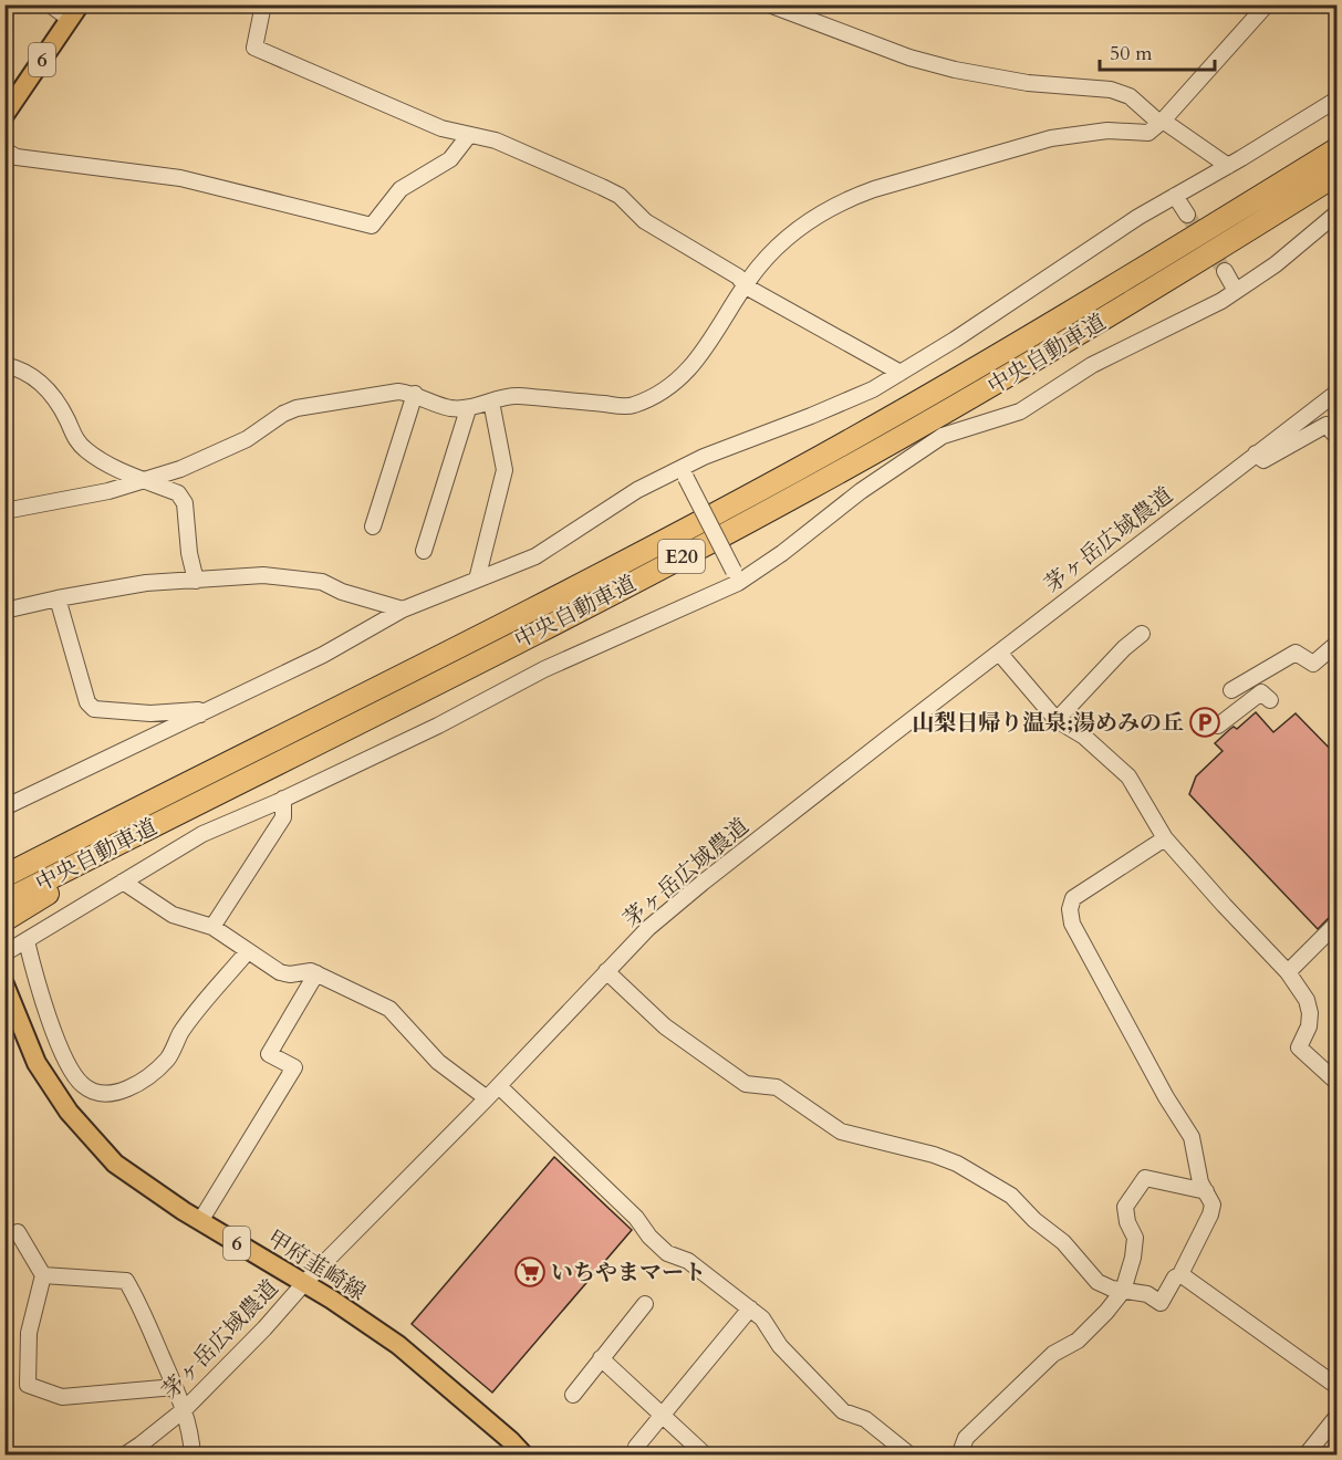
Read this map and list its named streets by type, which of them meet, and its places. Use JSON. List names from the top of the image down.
{
  "streets": {
    "highway": ["中央自動車道", "E20"],
    "main road": ["6", "甲府韮崎線"],
    "street": ["茅ヶ岳広域農道"]
  },
  "crossings": [
    ["茅ヶ岳広域農道", "甲府韮崎線"]
  ],
  "places": {
    "parking": ["山梨日帰り温泉;湯めみの丘"],
    "supermarket": ["いちやまマート"]
  },
  "scale_bar": "50 m"
}
